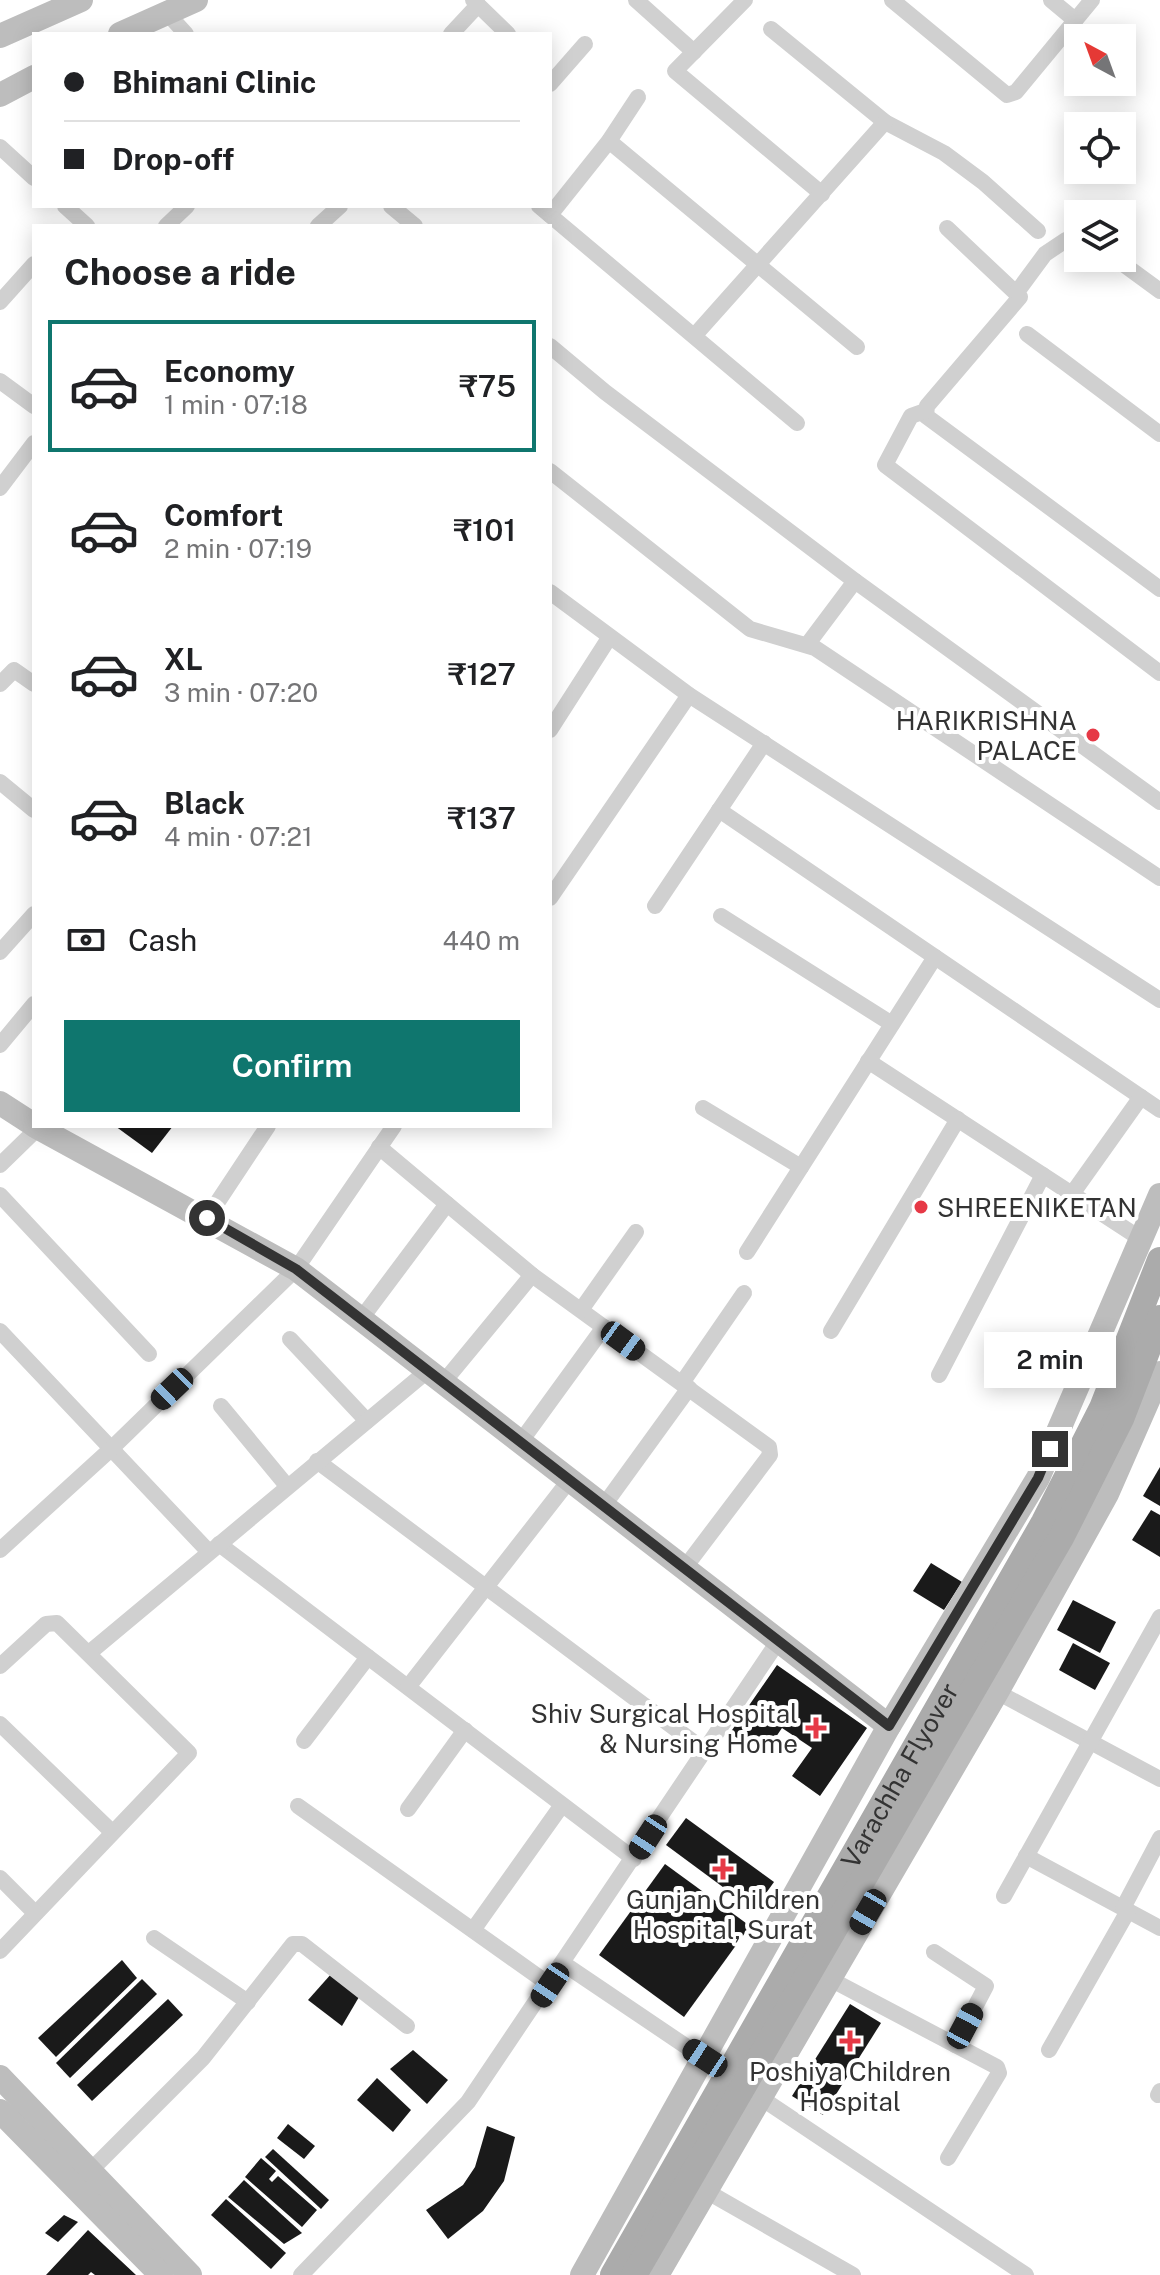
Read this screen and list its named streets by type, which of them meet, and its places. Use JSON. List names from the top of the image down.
{
  "streets": {
    "main road": ["Varachha Flyover"]
  },
  "places": {
    "other": ["HARIKRISHNA PALACE", "SHREENIKETAN"],
    "health": ["Shiv Surgical Hospital & Nursing Home", "Gunjan Children Hospital, Surat", "Poshiya Children Hospital"]
  },
  "north": "top left",
  "page": {
    "banner": ["Bhimani Clinic", "Drop-off"],
    "heading": "Choose a ride",
    "list": [
      {
        "name": "Economy",
        "note": "1 min · 07:18",
        "value": "₹75"
      },
      {
        "name": "Comfort",
        "note": "2 min · 07:19",
        "value": "₹101"
      },
      {
        "name": "XL",
        "note": "3 min · 07:20",
        "value": "₹127"
      },
      {
        "name": "Black",
        "note": "4 min · 07:21",
        "value": "₹137"
      }
    ],
    "pay": ["Cash", "440 m"],
    "buttons": "Confirm",
    "bubble": "2 min"
  }
}
